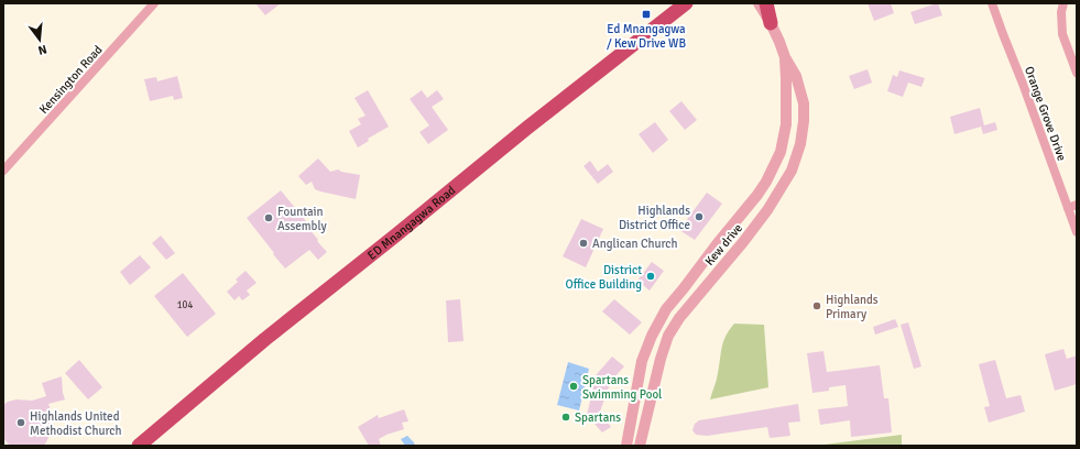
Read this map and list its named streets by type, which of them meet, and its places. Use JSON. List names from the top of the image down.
{
  "streets": {
    "highway": ["ED Mnangagwa Road"],
    "street": ["Kensington Road", "Orange Grove Drive", "Kew drive"]
  },
  "places": {
    "transit": ["Ed Mnangagwa / Kew Drive WB"],
    "other": [
      "Highlands District Office",
      "Fountain Assembly",
      "Anglican Church",
      "District Office Building",
      "Highlands Primary",
      "Spartans Swimming Pool",
      "Spartans",
      "Highlands United Methodist Church"
    ]
  },
  "house_numbers": ["104"],
  "north": "bottom"
}
